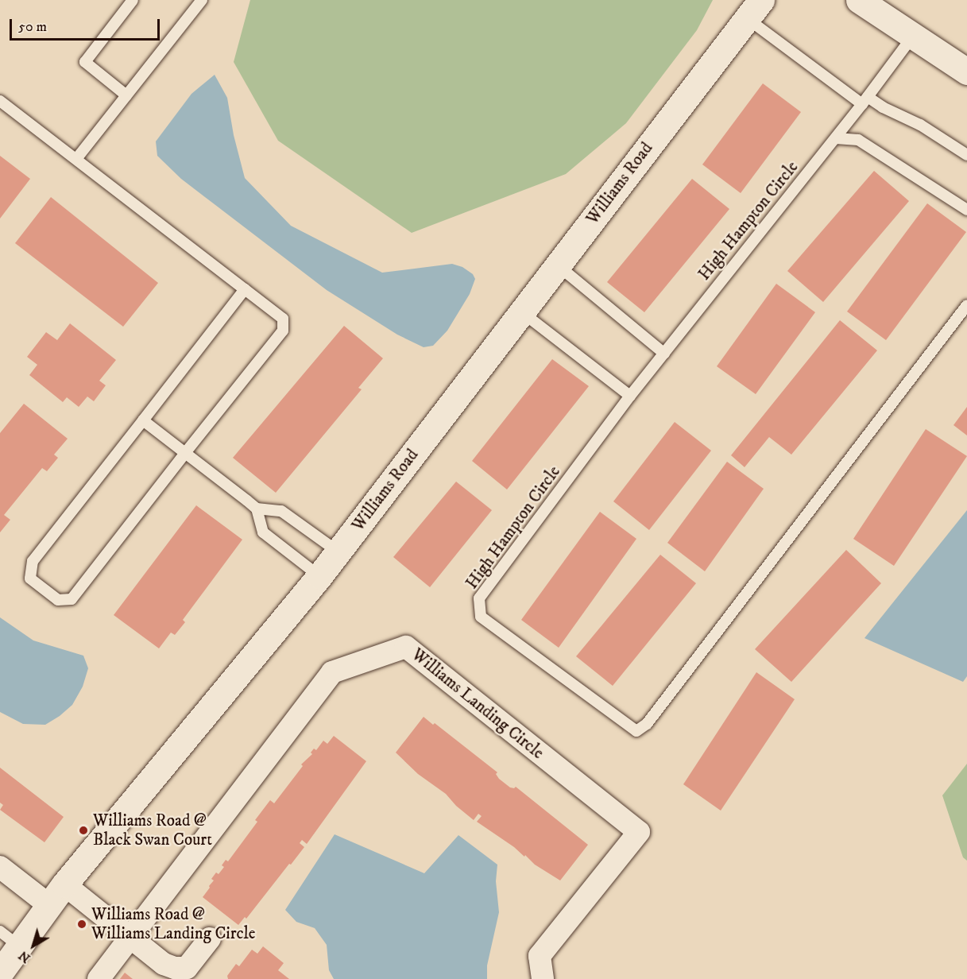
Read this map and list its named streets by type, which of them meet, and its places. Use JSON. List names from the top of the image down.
{
  "streets": {
    "street": ["Williams Road", "Williams Landing Circle"],
    "lane": ["High Hampton Circle"]
  },
  "places": ["Williams Road @ Black Swan Court", "Williams Road @ Williams Landing Circle"],
  "scale_bar": "50 m",
  "north": "bottom left"
}
